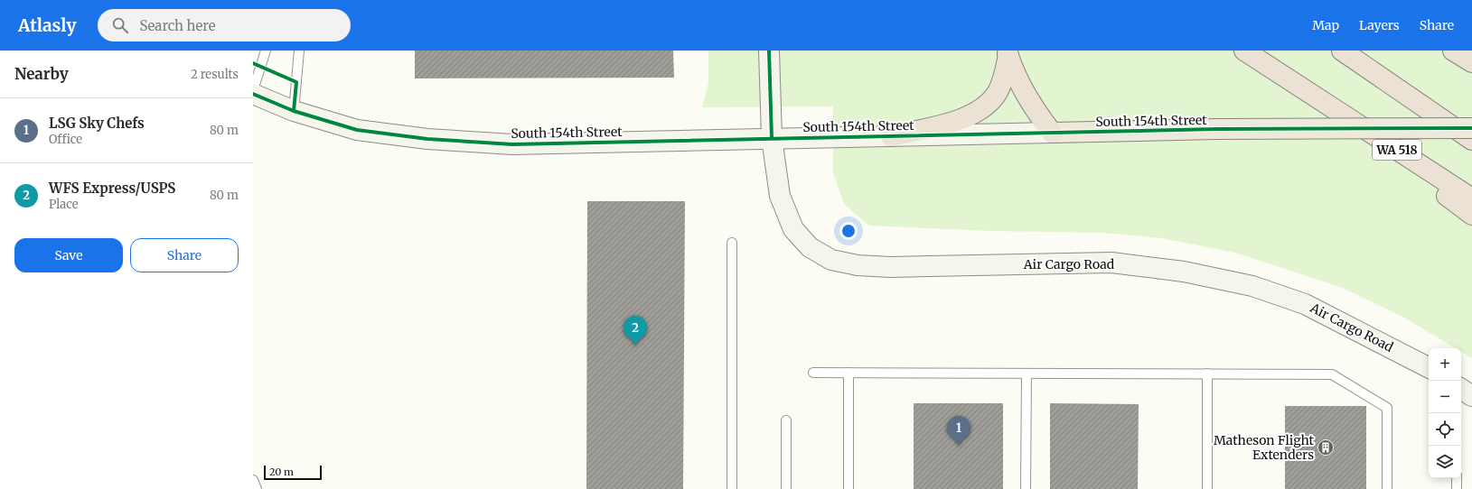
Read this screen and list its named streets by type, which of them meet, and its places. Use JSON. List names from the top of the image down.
{
  "streets": {
    "highway": ["WA 518"],
    "main road": ["South 154th Street"],
    "street": ["Air Cargo Road"]
  },
  "crossings": [
    ["South 154th Street", "Air Cargo Road"]
  ],
  "places": {
    "building": ["Matheson Flight Extenders"]
  },
  "scale_bar": "20 m",
  "page": {
    "header": "Atlasly",
    "search": "Search here",
    "nav": ["Map", "Layers", "Share"],
    "heading": ["Nearby", "2 results"],
    "list": [
      {
        "mark": "1",
        "name": "LSG Sky Chefs",
        "note": "Office",
        "value": "80 m"
      },
      {
        "mark": "2",
        "name": "WFS Express/USPS",
        "note": "Place",
        "value": "80 m"
      }
    ],
    "buttons": ["Save", "Share"],
    "pins": ["2", "1"],
    "map_buttons": ["+", "−"],
    "scale": "20 m"
  }
}
